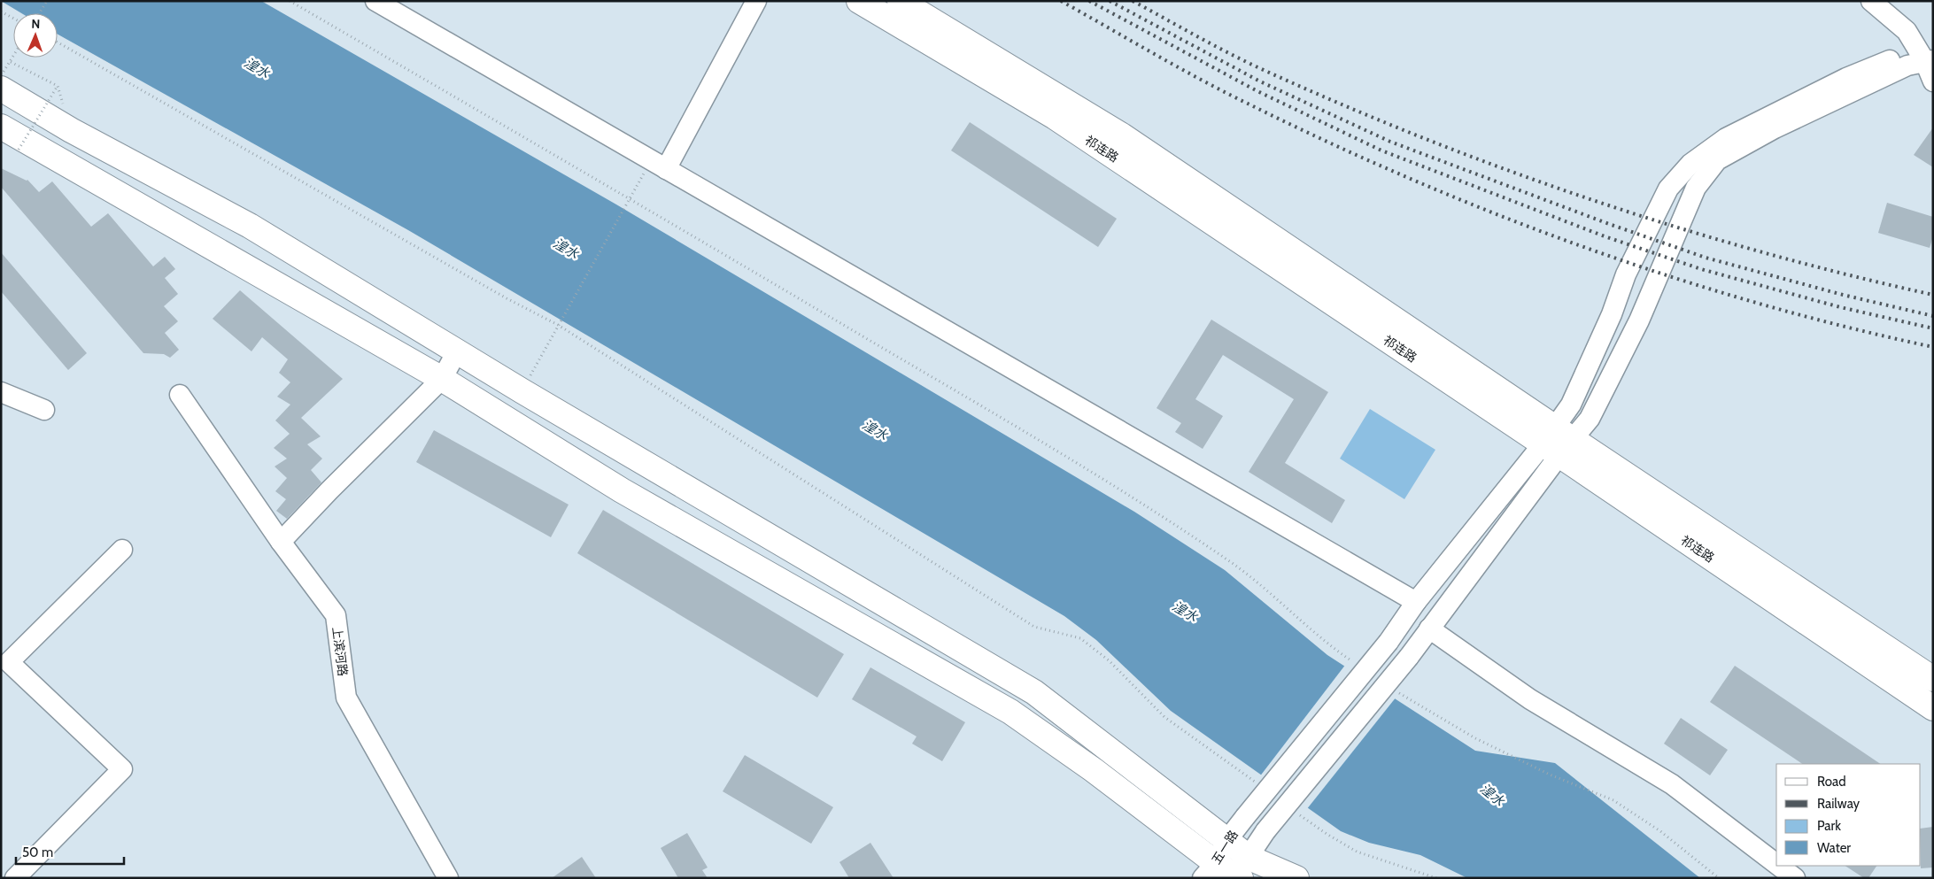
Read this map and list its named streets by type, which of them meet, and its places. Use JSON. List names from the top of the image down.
{
  "streets": {
    "main road": ["祁连路"],
    "street": ["上滨河路", "五一路"]
  },
  "crossings": [
    ["祁连路", "五一路"]
  ],
  "water": ["湟水"],
  "legend": [
    "Road",
    "Railway",
    "Park",
    "Water"
  ],
  "scale_bar": "50 m",
  "north": "top"
}
